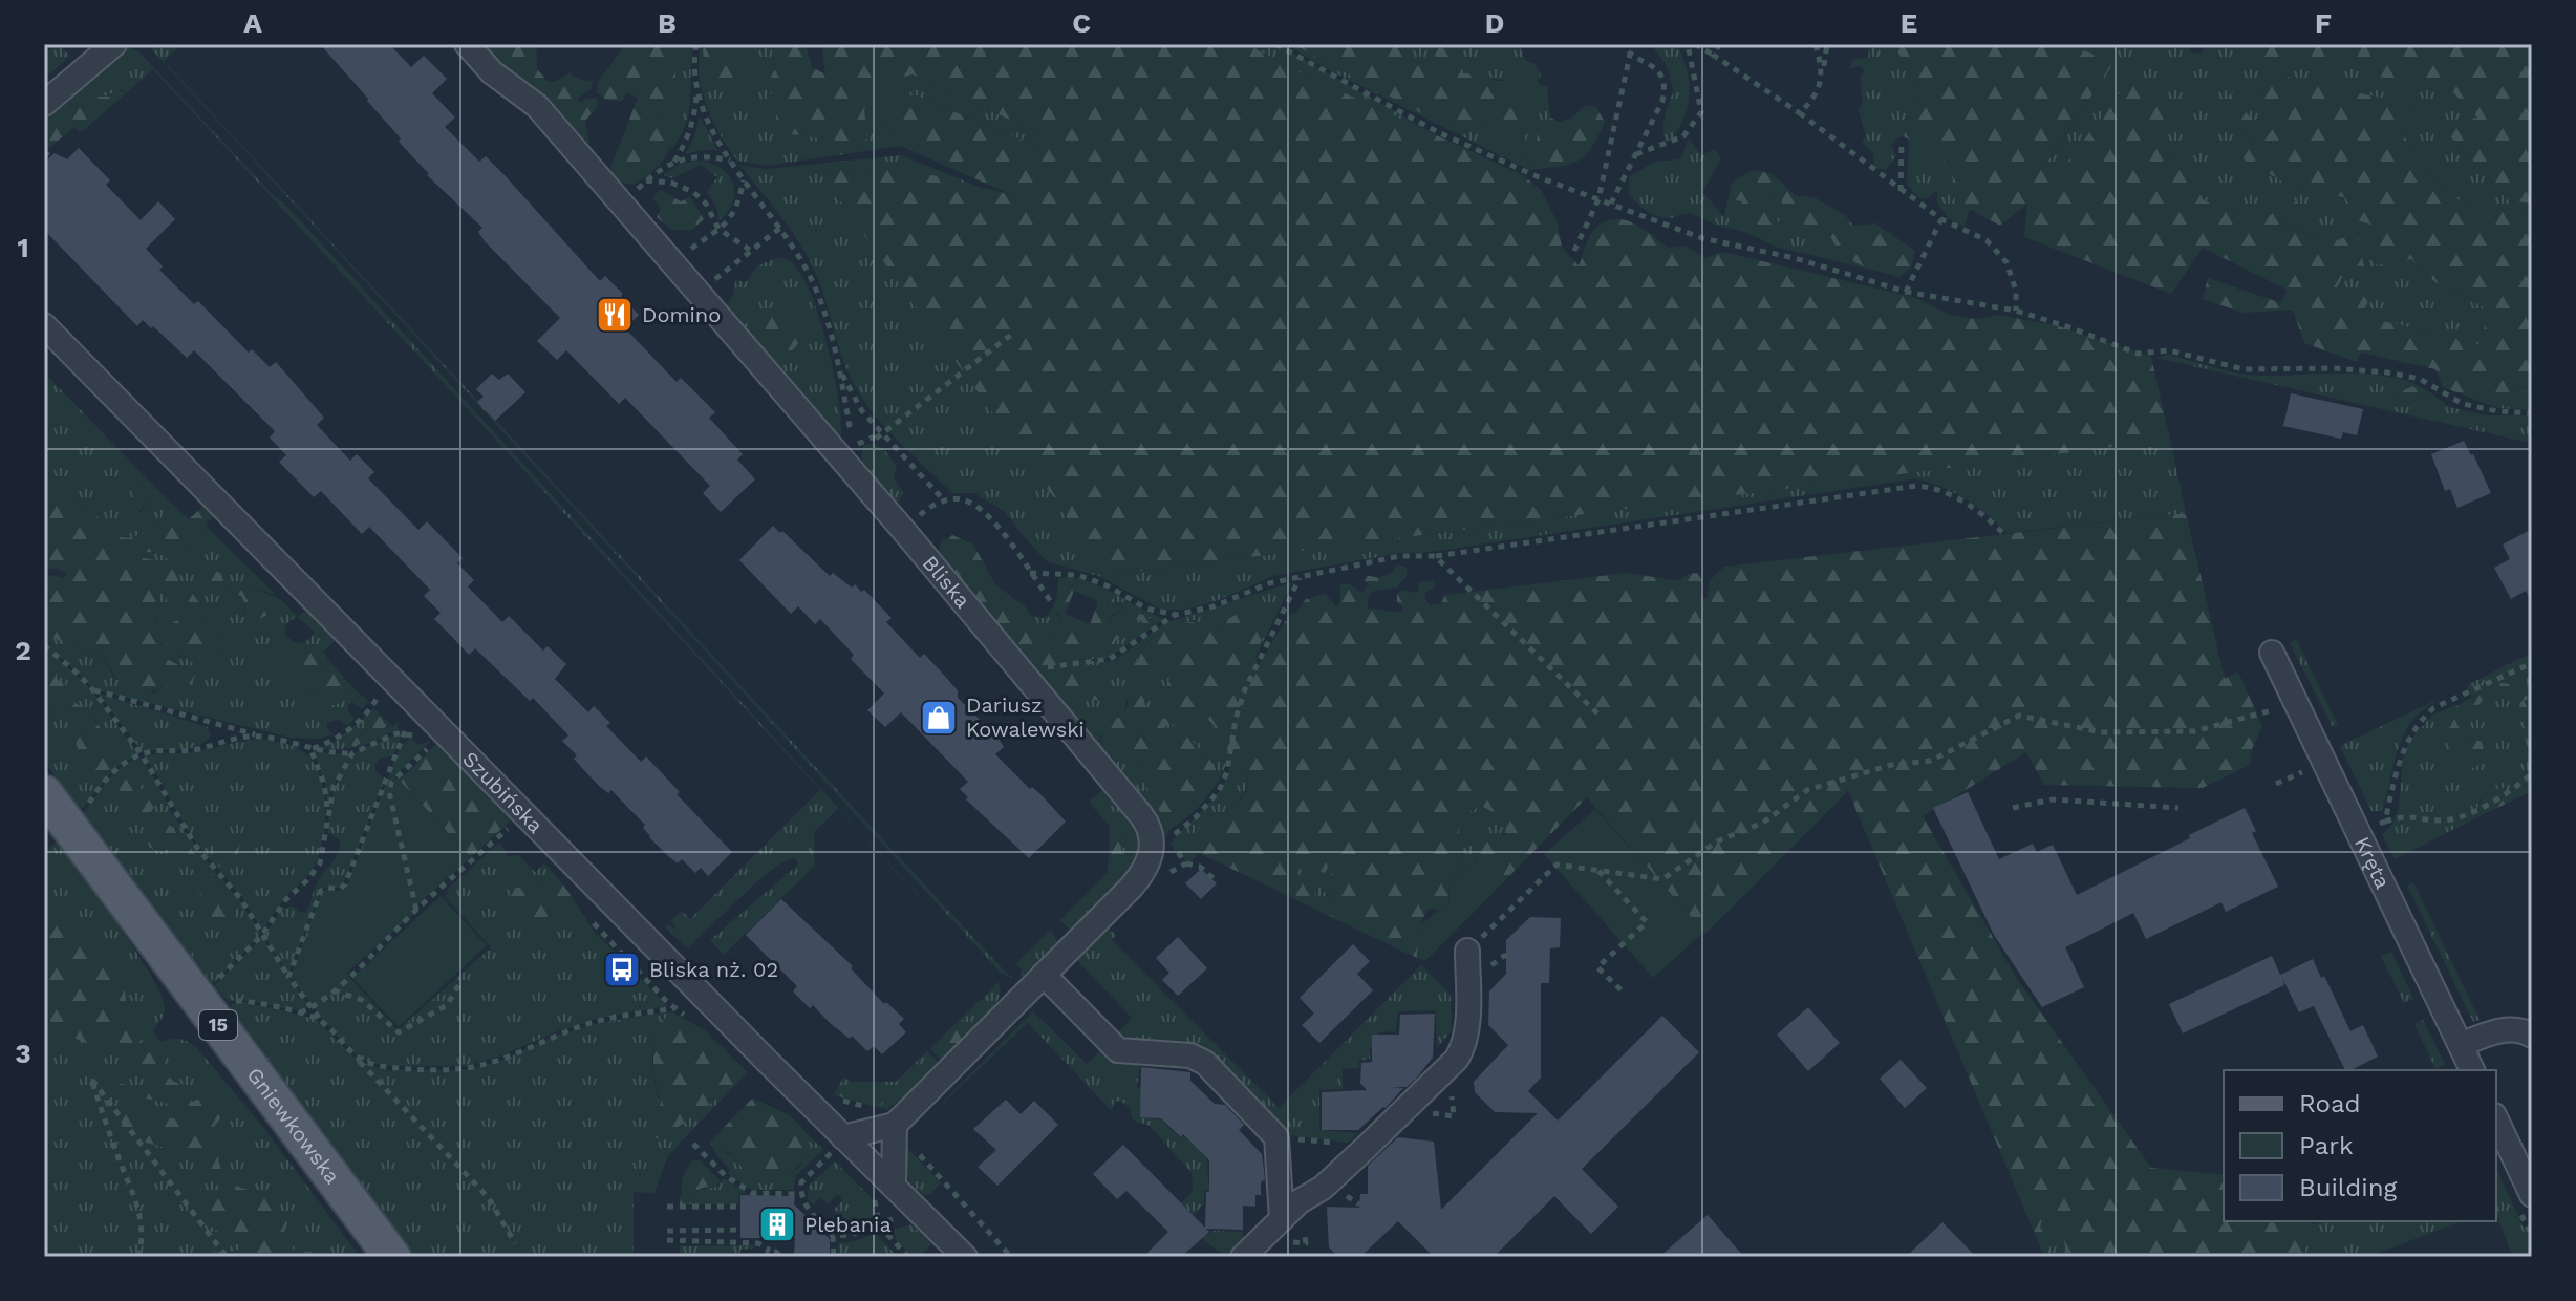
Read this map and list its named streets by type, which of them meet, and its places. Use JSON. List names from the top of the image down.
{
  "streets": {
    "main road": ["15", "Gniewkowska"],
    "street": ["Bliska", "Szubińska", "Kręta"]
  },
  "places": {
    "restaurant": ["Domino"],
    "shop": ["Dariusz Kowalewski"],
    "bus stop": ["Bliska nż. 02"],
    "building": ["Plebania"]
  },
  "legend": ["Road", "Park", "Building"],
  "grid": {
    "columns": [
      "A",
      "B",
      "C",
      "D",
      "E",
      "F"
    ],
    "rows": ["1", "2", "3"]
  }
}
